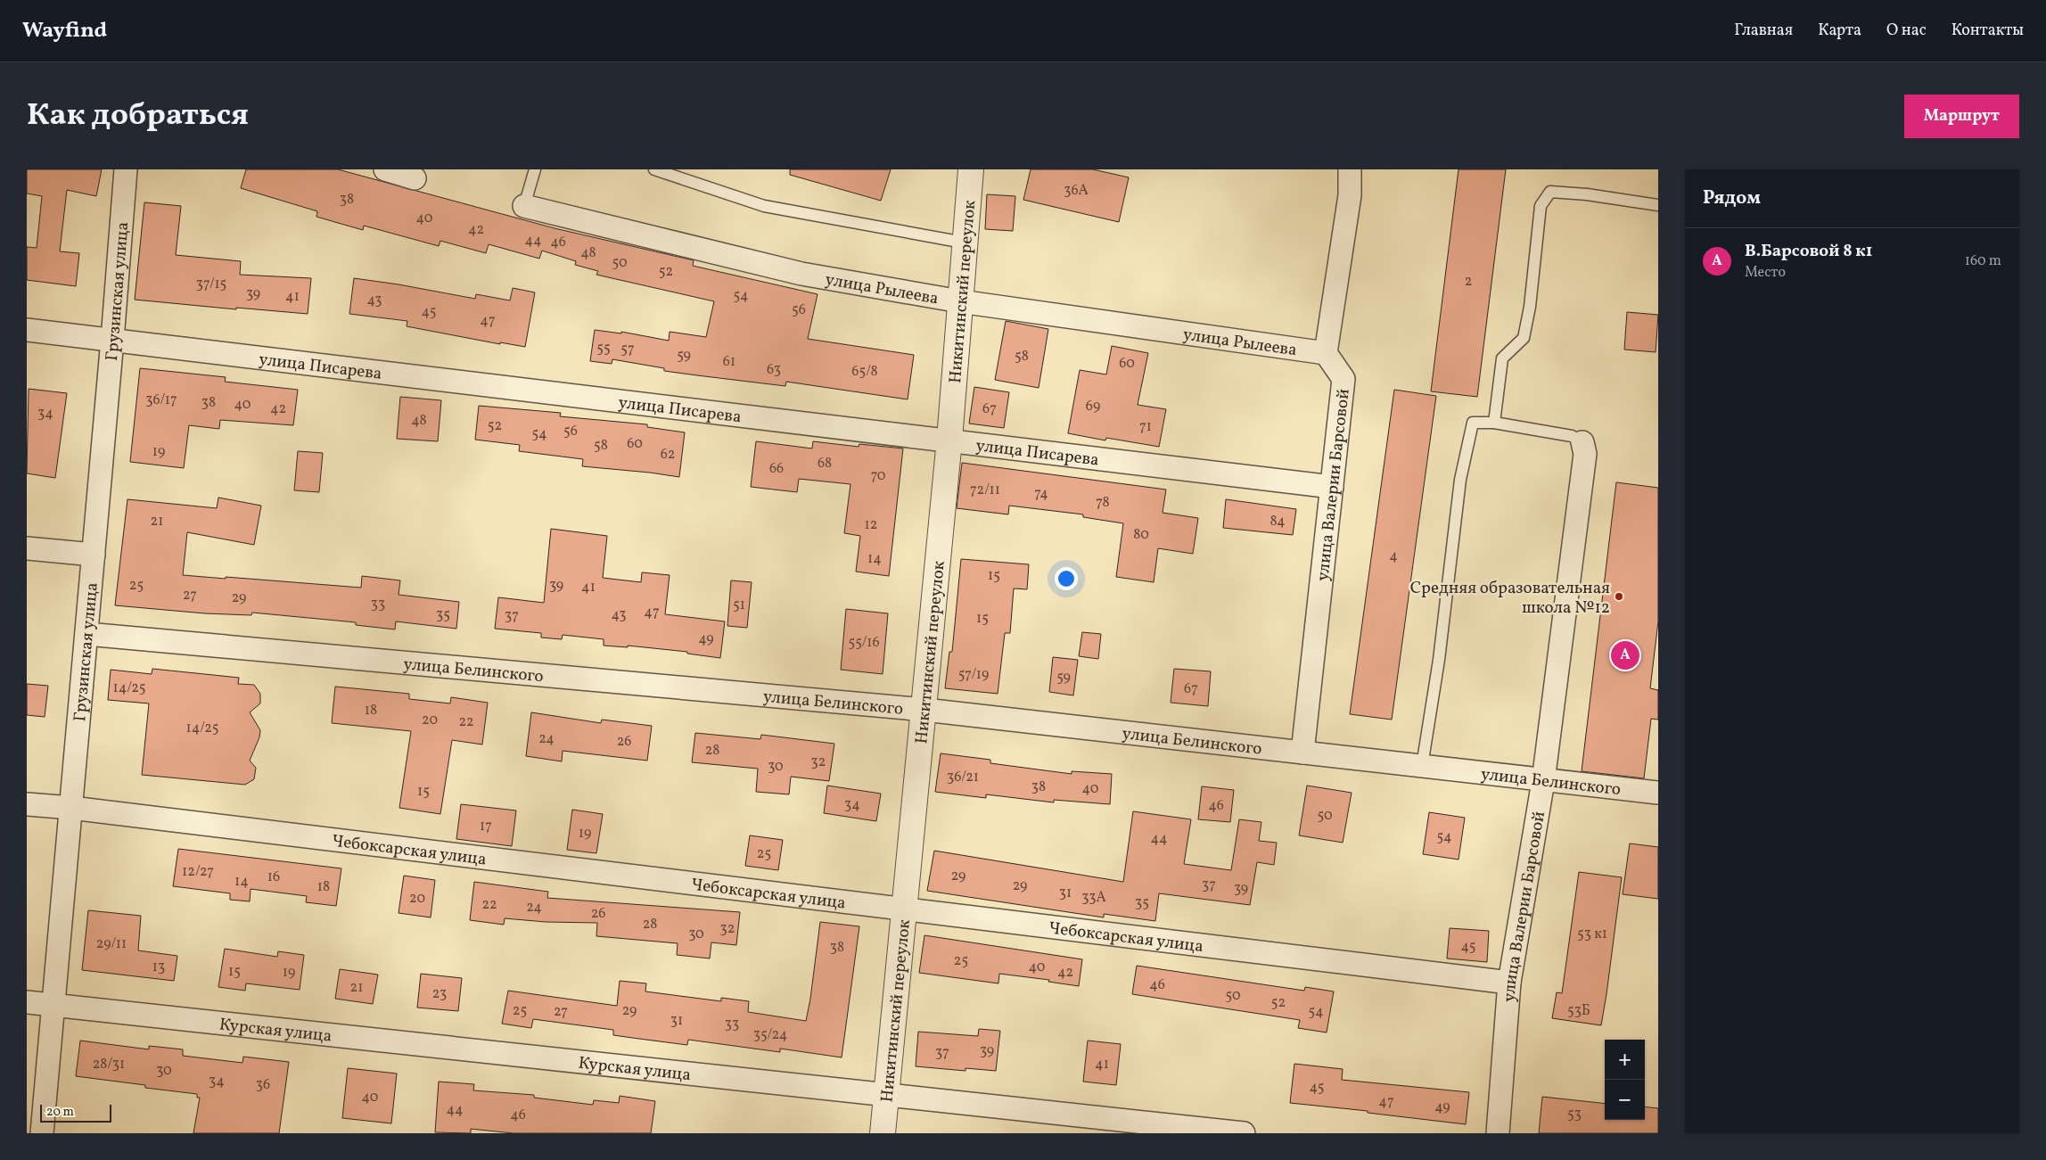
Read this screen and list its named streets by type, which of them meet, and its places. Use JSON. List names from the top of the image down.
{
  "streets": {
    "street": [
      "улица Рылеева",
      "Грузинская улица",
      "Никитинский переулок",
      "улица Писарева",
      "улица Валерии Барсовой",
      "улица Белинского",
      "Чебоксарская улица",
      "Курская улица"
    ]
  },
  "crossings": [
    ["улица Рылеева", "Никитинский переулок"],
    ["улица Рылеева", "улица Валерии Барсовой"],
    ["Грузинская улица", "улица Писарева"],
    ["Грузинская улица", "улица Белинского"],
    ["Грузинская улица", "Чебоксарская улица"],
    ["Грузинская улица", "Курская улица"],
    ["Никитинский переулок", "улица Писарева"],
    ["Никитинский переулок", "улица Белинского"],
    ["Никитинский переулок", "Чебоксарская улица"],
    ["Никитинский переулок", "Курская улица"],
    ["улица Писарева", "улица Валерии Барсовой"],
    ["улица Валерии Барсовой", "улица Белинского"],
    ["улица Валерии Барсовой", "Чебоксарская улица"]
  ],
  "places": ["Средняя образовательная школа №12"],
  "house_numbers": [
    "36А",
    "38",
    "40",
    "42",
    "44",
    "46",
    "48",
    "50",
    "52",
    "2",
    "37/15",
    "39",
    "54",
    "41",
    "43",
    "56",
    "45",
    "47",
    "55",
    "57",
    "59",
    "58",
    "61",
    "60",
    "63",
    "65/8",
    "36/17",
    "38",
    "40",
    "69",
    "42",
    "67",
    "34",
    "48",
    "52",
    "71",
    "56",
    "54",
    "60",
    "58",
    "19",
    "62",
    "68",
    "66",
    "70",
    "72/11",
    "74",
    "78",
    "21",
    "84",
    "12",
    "80",
    "4",
    "14",
    "15",
    "25",
    "39",
    "41",
    "27",
    "29",
    "33",
    "51",
    "47",
    "35",
    "43",
    "37",
    "15",
    "49",
    "55/16",
    "57/19",
    "59",
    "14/25",
    "67",
    "18",
    "20",
    "22",
    "14/25",
    "24",
    "26",
    "28",
    "32",
    "30",
    "36/21",
    "38",
    "40",
    "15",
    "34",
    "46",
    "50",
    "17",
    "19",
    "54",
    "44",
    "25",
    "12/27",
    "29",
    "16",
    "14",
    "37",
    "29",
    "18",
    "39",
    "31",
    "33А",
    "20",
    "35",
    "22",
    "24",
    "26",
    "28",
    "32",
    "30",
    "53 к1",
    "29/11",
    "45",
    "38",
    "25",
    "13",
    "40",
    "15",
    "19",
    "42",
    "46",
    "21",
    "23",
    "50",
    "52",
    "25",
    "29",
    "53Б",
    "27",
    "54",
    "31",
    "33",
    "35/24",
    "39",
    "37",
    "28/31",
    "41",
    "30",
    "34",
    "36",
    "45",
    "40",
    "47",
    "49",
    "44",
    "53",
    "46"
  ],
  "scale_bar": "20 m",
  "page": {
    "header": "Wayfind",
    "nav": [
      "Главная",
      "Карта",
      "О нас",
      "Контакты"
    ],
    "title": "Как добраться",
    "buttons": "Маршрут",
    "heading": "Рядом",
    "list": [
      {
        "mark": "A",
        "name": "В.Барсовой 8 к1",
        "note": "Место",
        "value": "160 m"
      }
    ],
    "pins": "A",
    "map_buttons": ["+", "−"],
    "scale": "20 m"
  }
}
